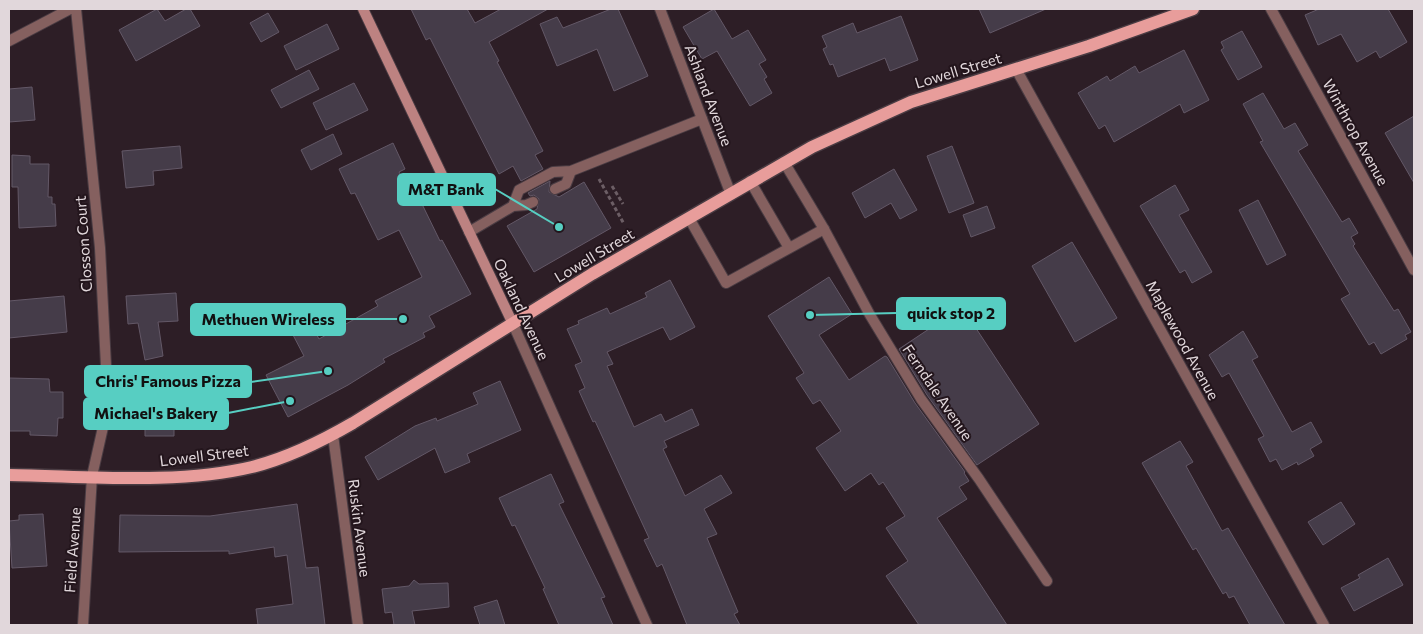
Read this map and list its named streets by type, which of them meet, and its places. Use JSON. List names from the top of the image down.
{
  "streets": {
    "main road": ["Lowell Street"],
    "street": [
      "Ashland Avenue",
      "Winthrop Avenue",
      "Closson Court",
      "Oakland Avenue",
      "Maplewood Avenue",
      "Ferndale Avenue",
      "Ruskin Avenue",
      "Field Avenue"
    ]
  },
  "crossings": [
    ["Lowell Street", "Ashland Avenue"],
    ["Lowell Street", "Closson Court"],
    ["Lowell Street", "Oakland Avenue"],
    ["Lowell Street", "Maplewood Avenue"],
    ["Lowell Street", "Ferndale Avenue"],
    ["Lowell Street", "Ruskin Avenue"],
    ["Lowell Street", "Field Avenue"],
    ["Closson Court", "Field Avenue"]
  ],
  "places": [
    "M&T Bank",
    "quick stop 2",
    "Methuen Wireless",
    "Chris' Famous Pizza",
    "Michael's Bakery"
  ]
}
